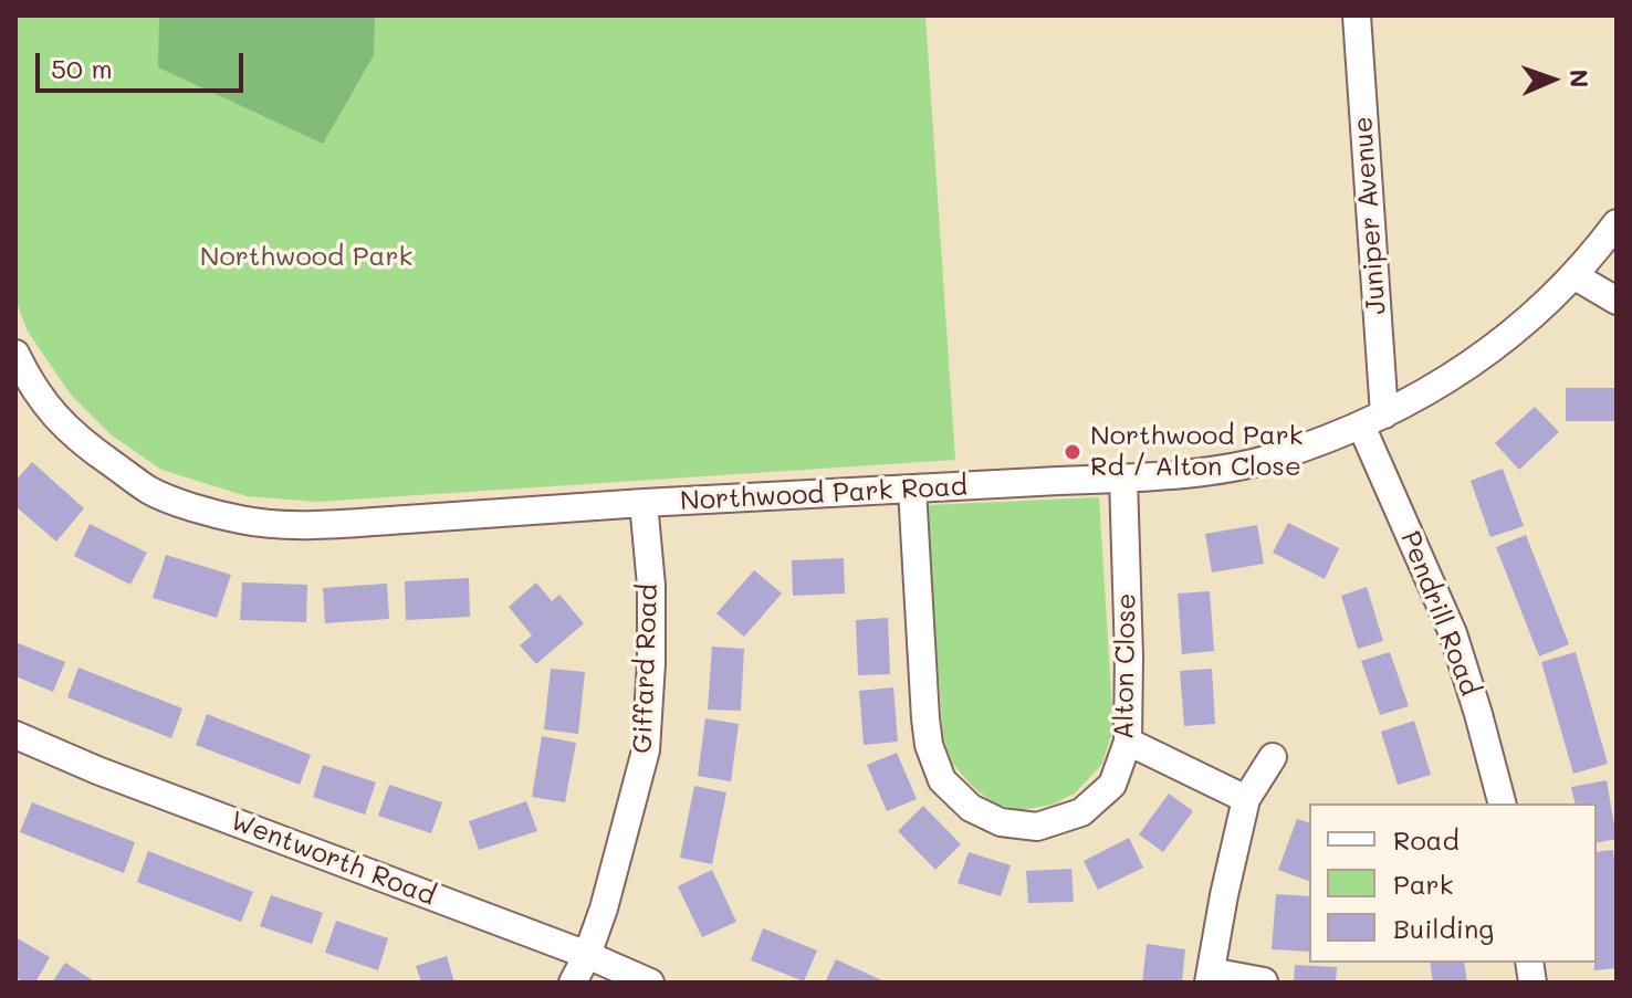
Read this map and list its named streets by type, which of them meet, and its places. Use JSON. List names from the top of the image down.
{
  "streets": {
    "street": [
      "Juniper Avenue",
      "Northwood Park Road",
      "Pendrill Road",
      "Alton Close",
      "Giffard Road",
      "Wentworth Road"
    ]
  },
  "crossings": [
    ["Juniper Avenue", "Northwood Park Road"],
    ["Juniper Avenue", "Pendrill Road"],
    ["Northwood Park Road", "Pendrill Road"],
    ["Northwood Park Road", "Alton Close"],
    ["Northwood Park Road", "Giffard Road"],
    ["Giffard Road", "Wentworth Road"]
  ],
  "parks": ["Northwood Park"],
  "places": ["Northwood Park Rd / Alton Close"],
  "legend": ["Road", "Park", "Building"],
  "scale_bar": "50 m",
  "north": "right"
}
